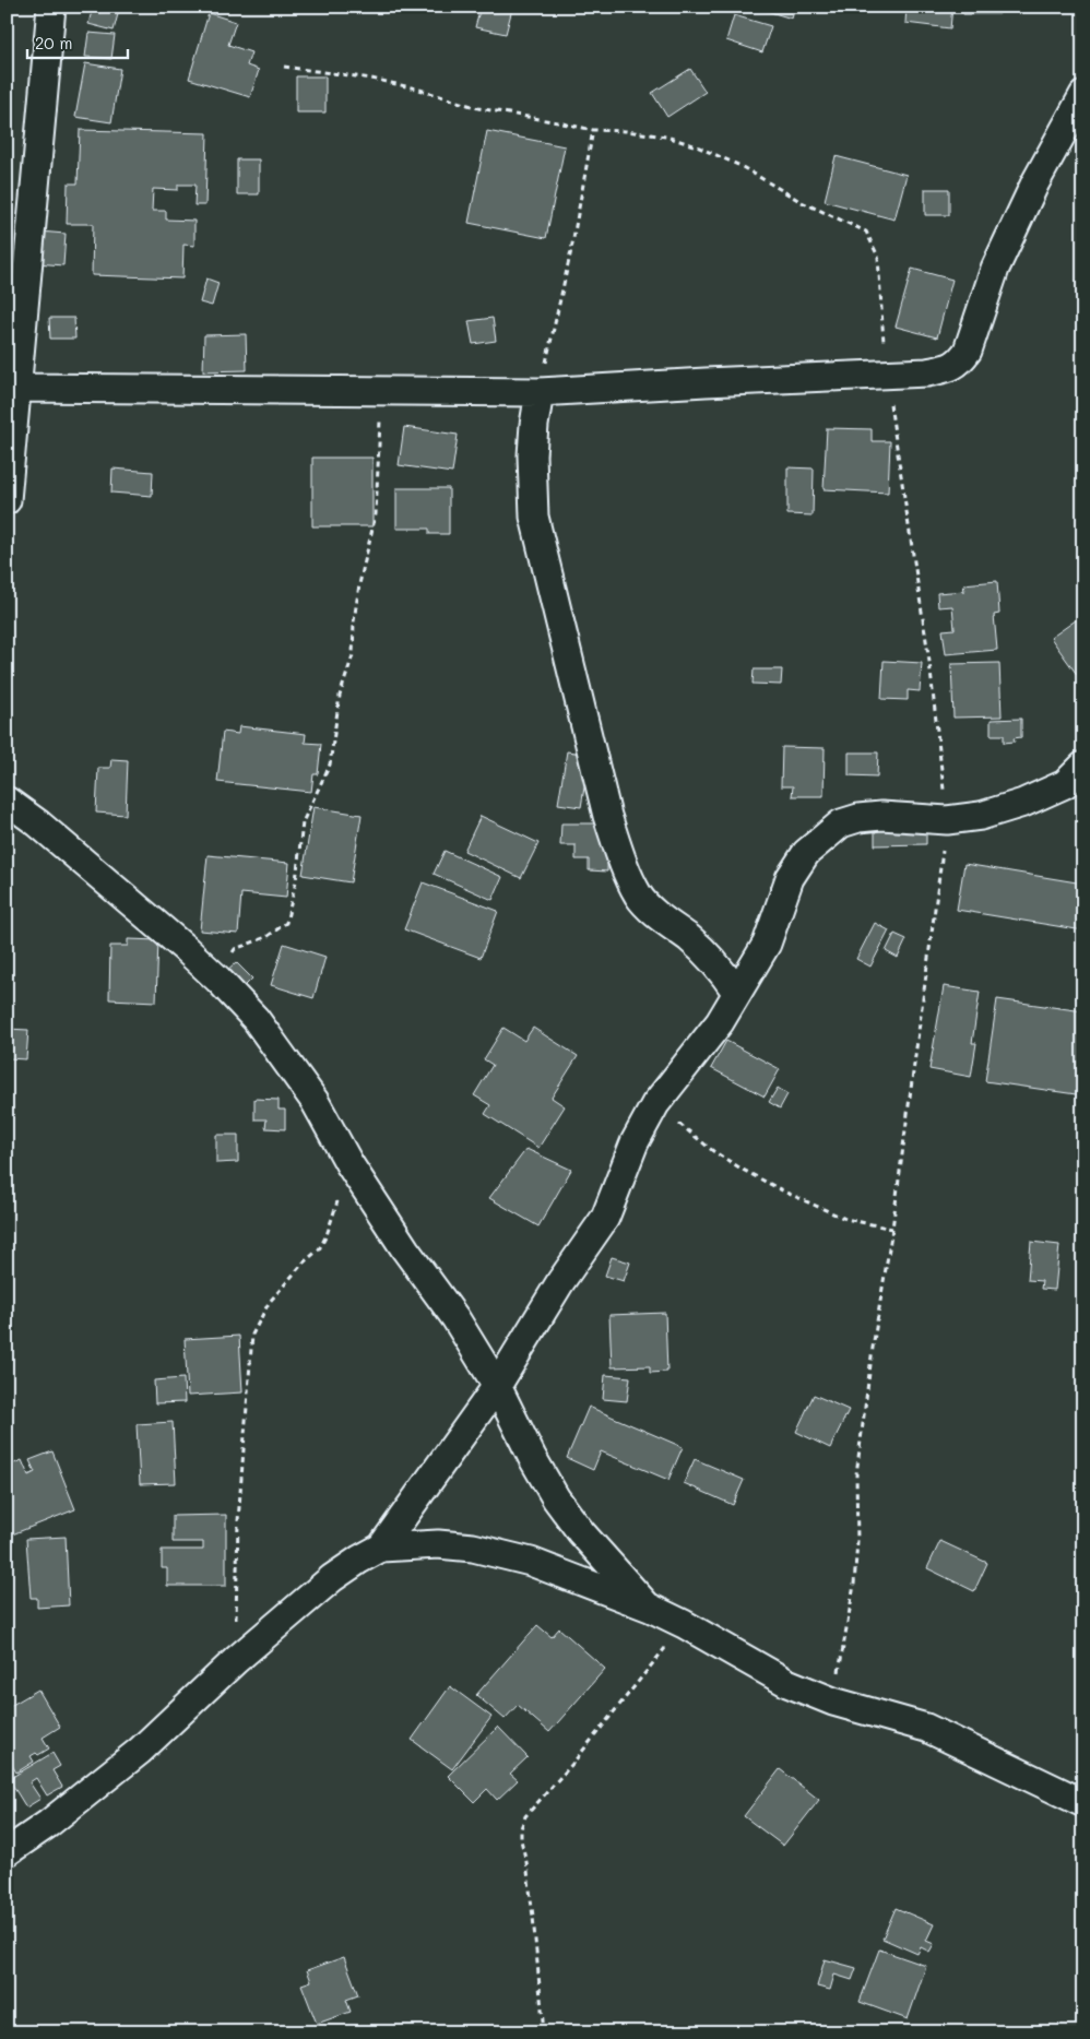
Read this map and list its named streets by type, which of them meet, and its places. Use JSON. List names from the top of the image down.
{
  "scale_bar": "20 m"
}
